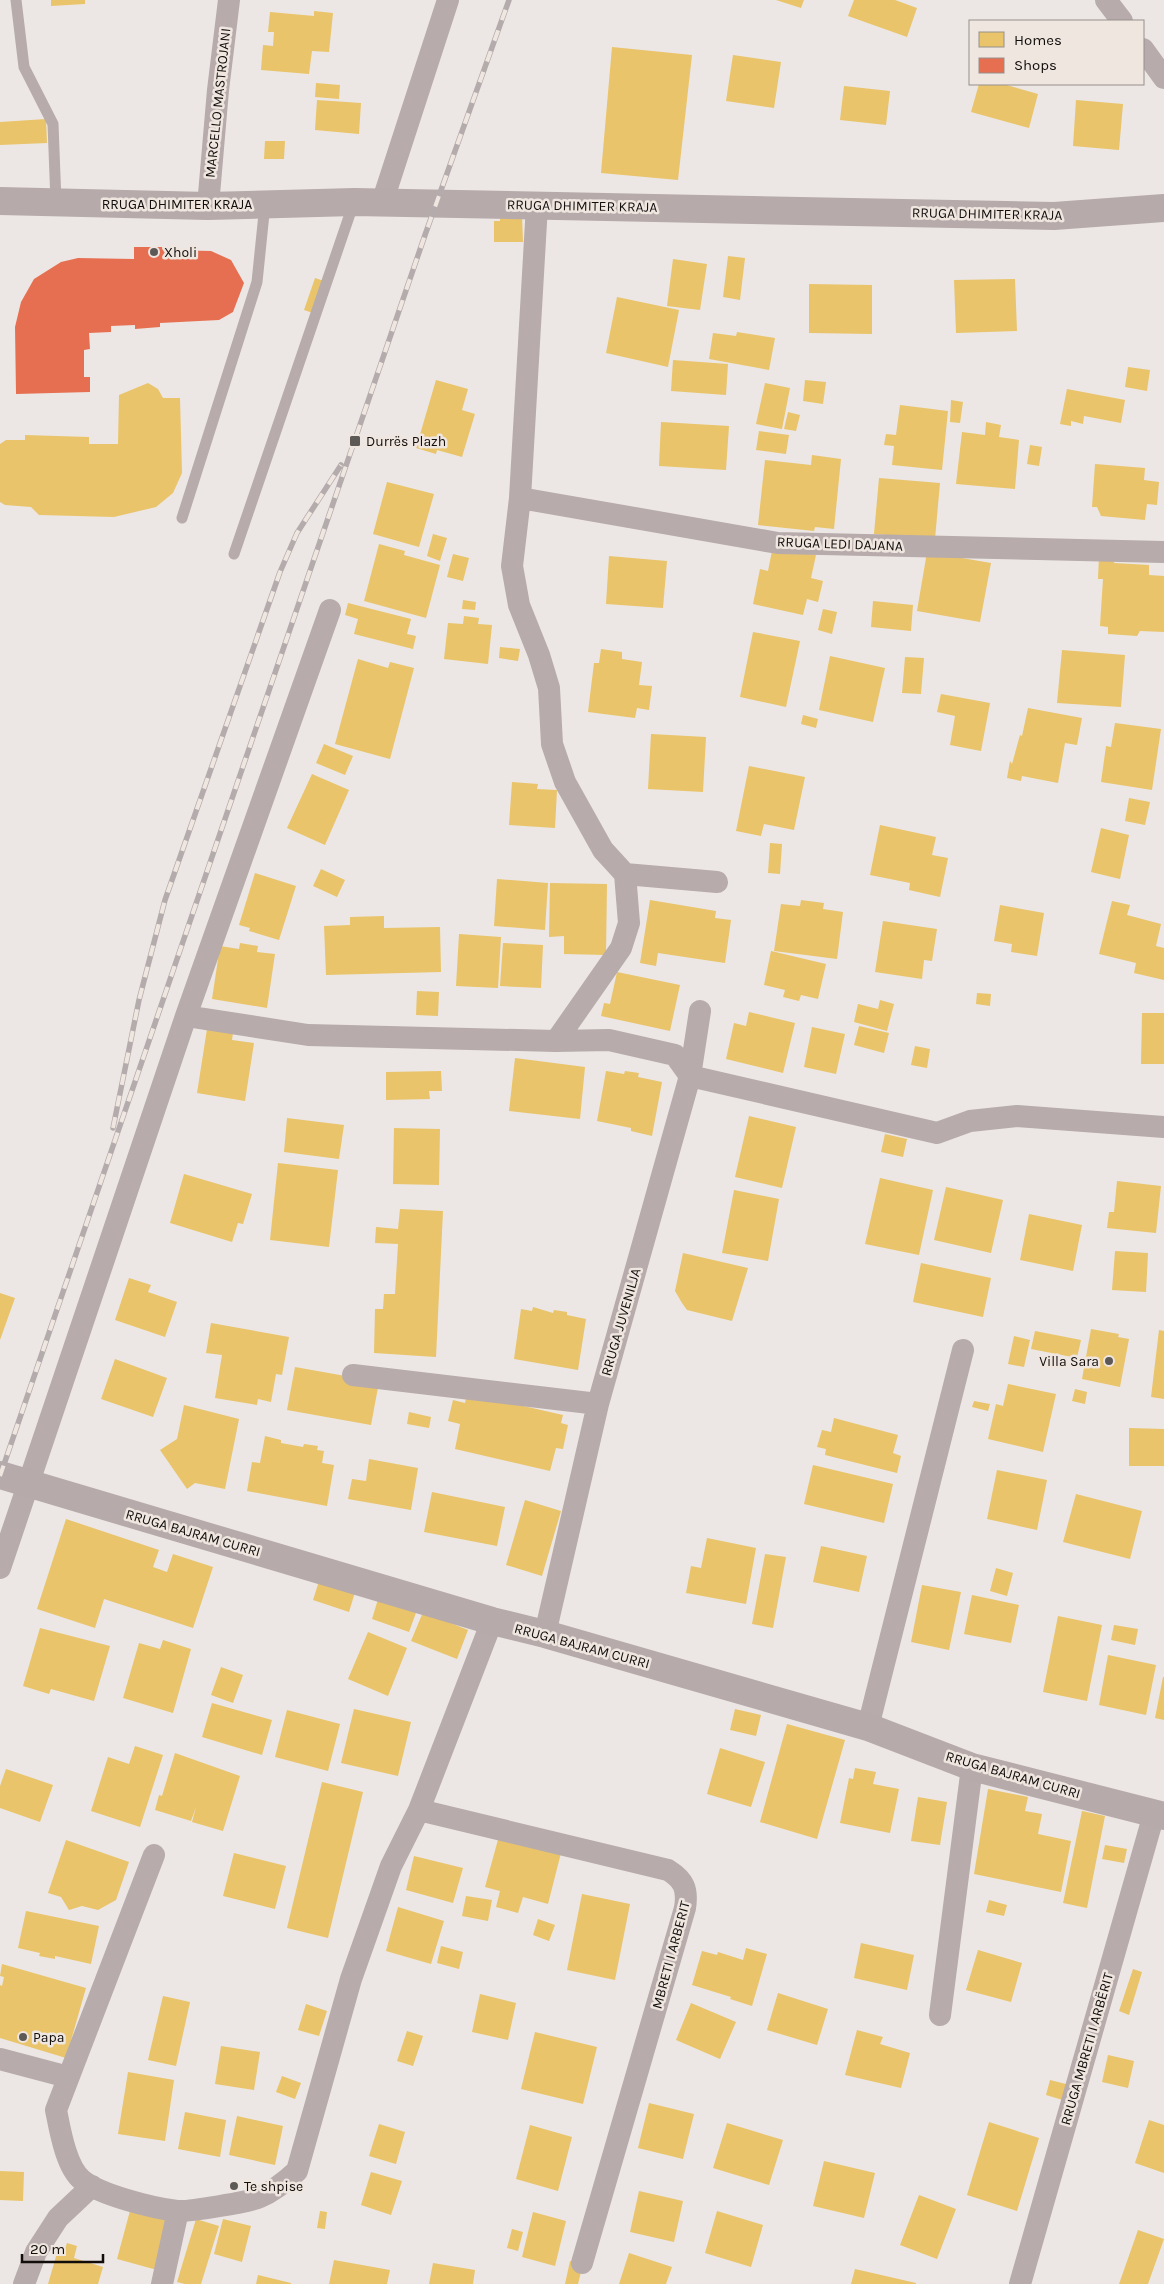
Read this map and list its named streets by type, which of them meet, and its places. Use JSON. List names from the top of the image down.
{
  "streets": {
    "main road": ["RRUGA DHIMITER KRAJA", "RRUGA BAJRAM CURRI"],
    "street": [
      "MARCELLO MASTROJANI",
      "RRUGA LEDI DAJANA",
      "RRUGA JUVENILJA",
      "MBRETI I ARBERIT",
      "RRUGA MBRETI I ARBËRIT"
    ]
  },
  "crossings": [
    ["MARCELLO MASTROJANI", "RRUGA DHIMITER KRAJA"],
    ["RRUGA JUVENILJA", "RRUGA BAJRAM CURRI"],
    ["RRUGA BAJRAM CURRI", "RRUGA MBRETI I ARBËRIT"]
  ],
  "places": {
    "other": [
      "Xholi",
      "Villa Sara",
      "Papa",
      "Te shpise"
    ],
    "transit": ["Durrës Plazh"]
  },
  "legend": ["Homes", "Shops"],
  "scale_bar": "20 m"
}
